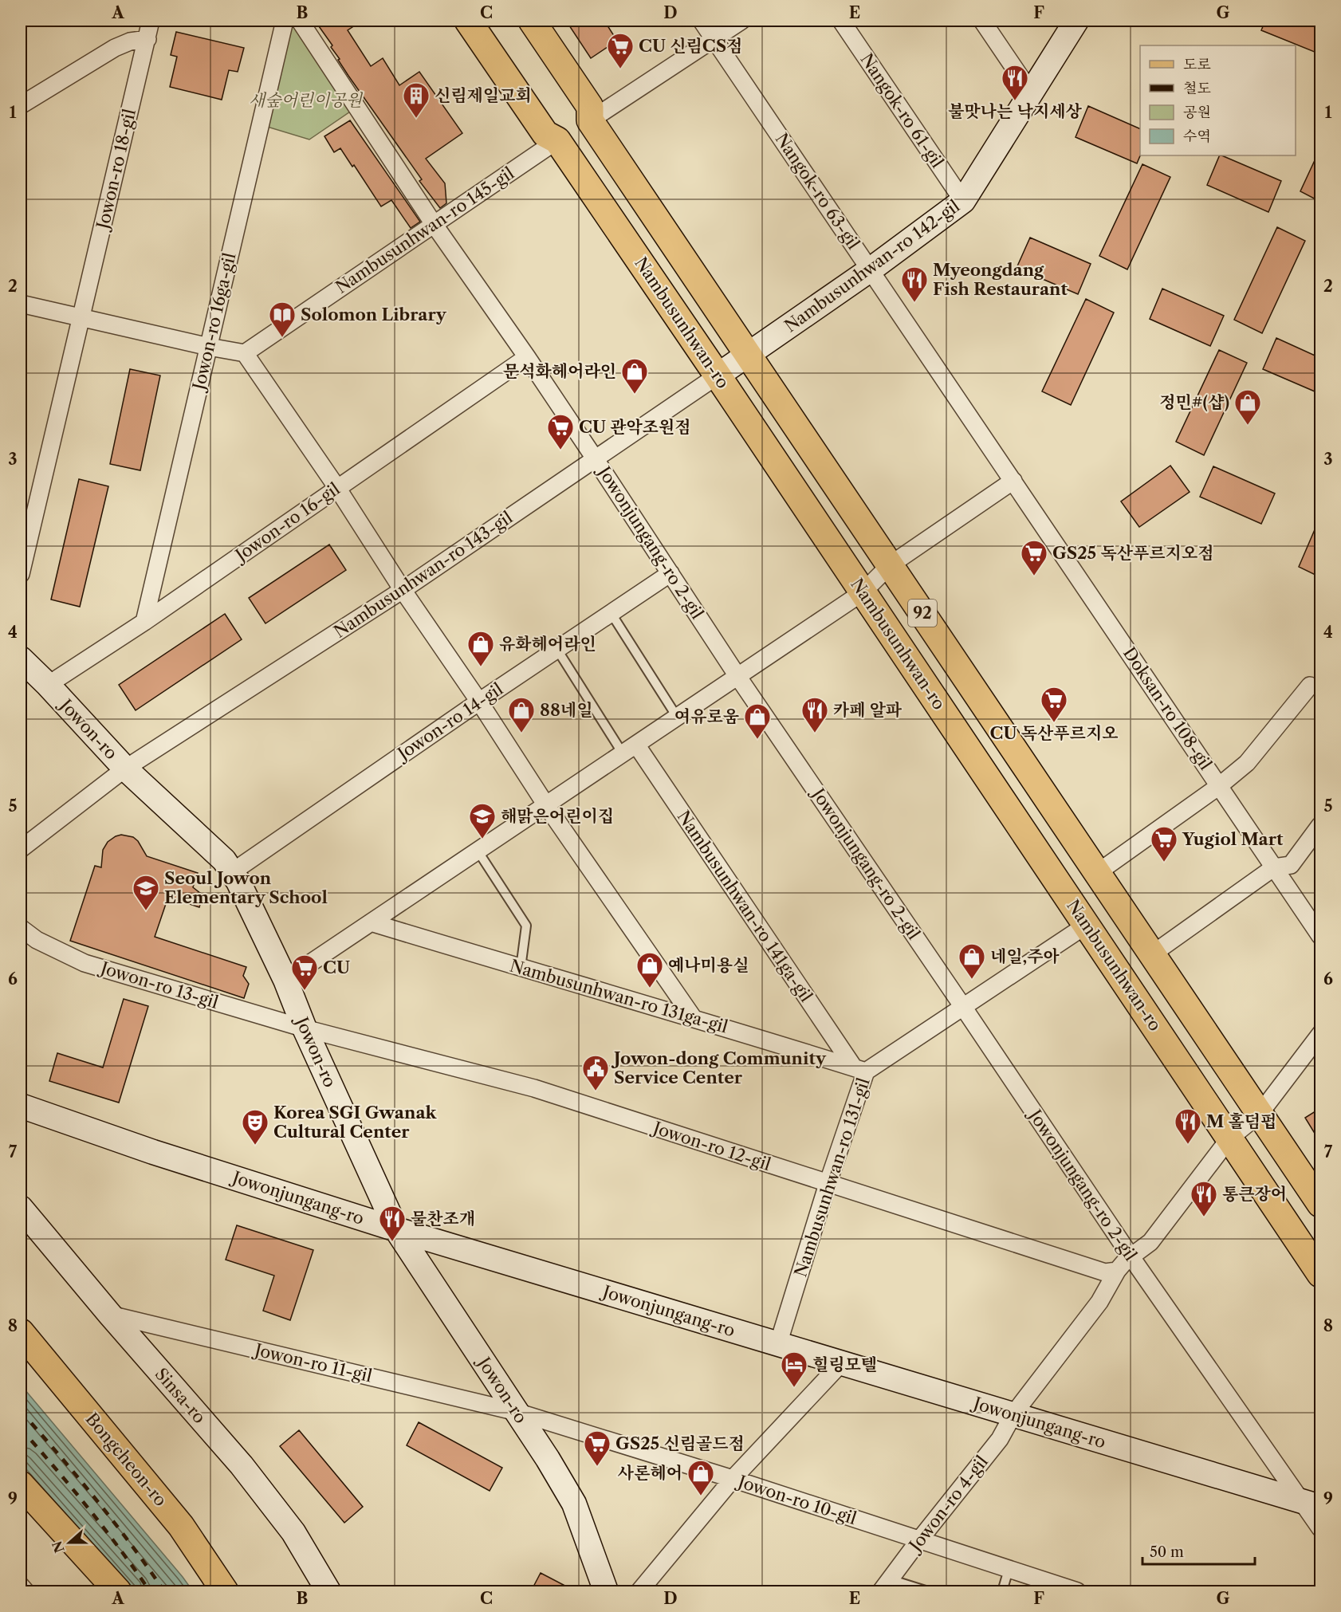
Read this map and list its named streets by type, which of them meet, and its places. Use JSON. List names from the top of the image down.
{
  "streets": {
    "main road": ["Nambusunhwan-ro", "92", "Bongcheon-ro"],
    "street": [
      "Nangok-ro 61-gil",
      "Jowon-ro 18-gil",
      "Nangok-ro 63-gil",
      "Nambusunhwan-ro 145-gil",
      "Nambusunhwan-ro 142-gil",
      "Jowon-ro 16ga-gil",
      "Jowon-ro 16-gil",
      "Jowonjungang-ro 2-gil",
      "Nambusunhwan-ro 143-gil",
      "Doksan-ro 108-gil",
      "Jowon-ro 14-gil",
      "Jowon-ro",
      "Nambusunhwan-ro 141ga-gil",
      "Jowon-ro 13-gil",
      "Nambusunhwan-ro 131ga-gil",
      "Jowon-ro 12-gil",
      "Nambusunhwan-ro 131-gil",
      "Jowonjungang-ro",
      "Jowon-ro 11-gil",
      "Sinsa-ro",
      "Jowon-ro 10-gil",
      "Jowon-ro 4-gil"
    ]
  },
  "crossings": [
    ["Nangok-ro 61-gil", "Nambusunhwan-ro 142-gil"],
    ["Nangok-ro 63-gil", "Nambusunhwan-ro 142-gil"],
    ["Nangok-ro 63-gil", "Doksan-ro 108-gil"],
    ["Nambusunhwan-ro 145-gil", "Nambusunhwan-ro"],
    ["Nambusunhwan-ro 145-gil", "Jowonjungang-ro 2-gil"],
    ["Nambusunhwan-ro 142-gil", "Nambusunhwan-ro"],
    ["Nambusunhwan-ro 142-gil", "Nambusunhwan-ro 143-gil"],
    ["Nambusunhwan-ro 142-gil", "92"],
    ["Jowon-ro 16ga-gil", "Jowon-ro 16-gil"],
    ["Nambusunhwan-ro", "Nambusunhwan-ro 143-gil"],
    ["Nambusunhwan-ro", "Nambusunhwan-ro 131-gil"],
    ["Nambusunhwan-ro", "Jowon-ro 4-gil"],
    ["Jowon-ro 16-gil", "Jowonjungang-ro 2-gil"],
    ["Jowon-ro 16-gil", "Jowon-ro"],
    ["Jowonjungang-ro 2-gil", "Nambusunhwan-ro 143-gil"],
    ["Jowonjungang-ro 2-gil", "Jowon-ro 14-gil"],
    ["Jowonjungang-ro 2-gil", "Nambusunhwan-ro 131-gil"],
    ["Jowonjungang-ro 2-gil", "Jowonjungang-ro"],
    ["Jowonjungang-ro 2-gil", "Jowon-ro 4-gil"],
    ["Nambusunhwan-ro 143-gil", "Jowon-ro"],
    ["92", "Jowon-ro 4-gil"],
    ["Jowon-ro 14-gil", "Jowon-ro"],
    ["Jowon-ro", "Jowon-ro 13-gil"],
    ["Jowon-ro", "Jowon-ro 12-gil"],
    ["Jowon-ro", "Jowonjungang-ro"],
    ["Jowon-ro", "Jowon-ro 11-gil"],
    ["Jowon-ro", "Jowon-ro 10-gil"],
    ["Nambusunhwan-ro 141ga-gil", "Nambusunhwan-ro 131ga-gil"],
    ["Nambusunhwan-ro 141ga-gil", "Nambusunhwan-ro 131-gil"],
    ["Jowon-ro 13-gil", "Jowon-ro 12-gil"],
    ["Nambusunhwan-ro 131ga-gil", "Nambusunhwan-ro 131-gil"],
    ["Jowon-ro 12-gil", "Nambusunhwan-ro 131-gil"],
    ["Jowon-ro 12-gil", "Jowon-ro 4-gil"],
    ["Nambusunhwan-ro 131-gil", "Jowonjungang-ro"],
    ["Jowonjungang-ro", "Jowon-ro 4-gil"],
    ["Jowon-ro 11-gil", "Sinsa-ro"],
    ["Jowon-ro 11-gil", "Jowon-ro 10-gil"],
    ["Jowon-ro 10-gil", "Jowon-ro 4-gil"]
  ],
  "parks": ["새숲어린이공원"],
  "places": {
    "supermarket": [
      "CU 신림CS점",
      "CU 관악조원점",
      "GS25 독산푸르지오점",
      "CU 독산푸르지오",
      "Yugiol Mart",
      "CU",
      "GS25 신림골드점"
    ],
    "restaurant": [
      "불맛나는 낙지세상",
      "Myeongdang Fish Restaurant",
      "카페 알파",
      "M 홀덤펍",
      "통큰장어",
      "물찬조개"
    ],
    "building": ["신림제일교회"],
    "library": ["Solomon Library"],
    "shop": [
      "문석화헤어라인",
      "정민#(샵)",
      "유화헤어라인",
      "88네일",
      "여유로움",
      "네일,주아",
      "예나미용실",
      "사론헤어"
    ],
    "school or university": ["해맑은어린이집", "Seoul Jowon Elementary School"],
    "public building": ["Jowon-dong Community Service Center"],
    "theatre": ["Korea SGI Gwanak Cultural Center"],
    "hotel": ["힐링모텔"]
  },
  "legend": [
    "도로",
    "철도",
    "공원",
    "수역"
  ],
  "scale_bar": "50 m",
  "north": "left",
  "grid": {
    "columns": [
      "A",
      "B",
      "C",
      "D",
      "E",
      "F",
      "G"
    ],
    "rows": [
      "1",
      "2",
      "3",
      "4",
      "5",
      "6",
      "7",
      "8",
      "9"
    ]
  }
}
